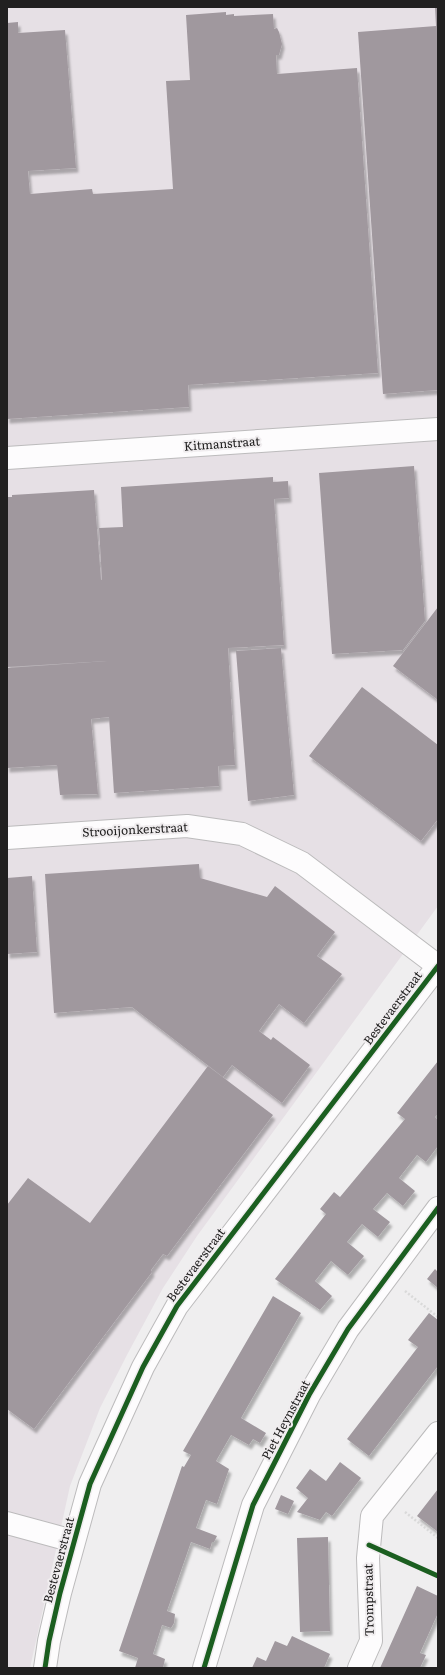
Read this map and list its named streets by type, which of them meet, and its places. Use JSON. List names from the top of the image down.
{
  "streets": {
    "street": [
      "Kitmanstraat",
      "Strooijonkerstraat",
      "Bestevaerstraat",
      "Piet Heynstraat",
      "Trompstraat"
    ]
  },
  "crossings": [
    ["Strooijonkerstraat", "Bestevaerstraat"]
  ]
}
